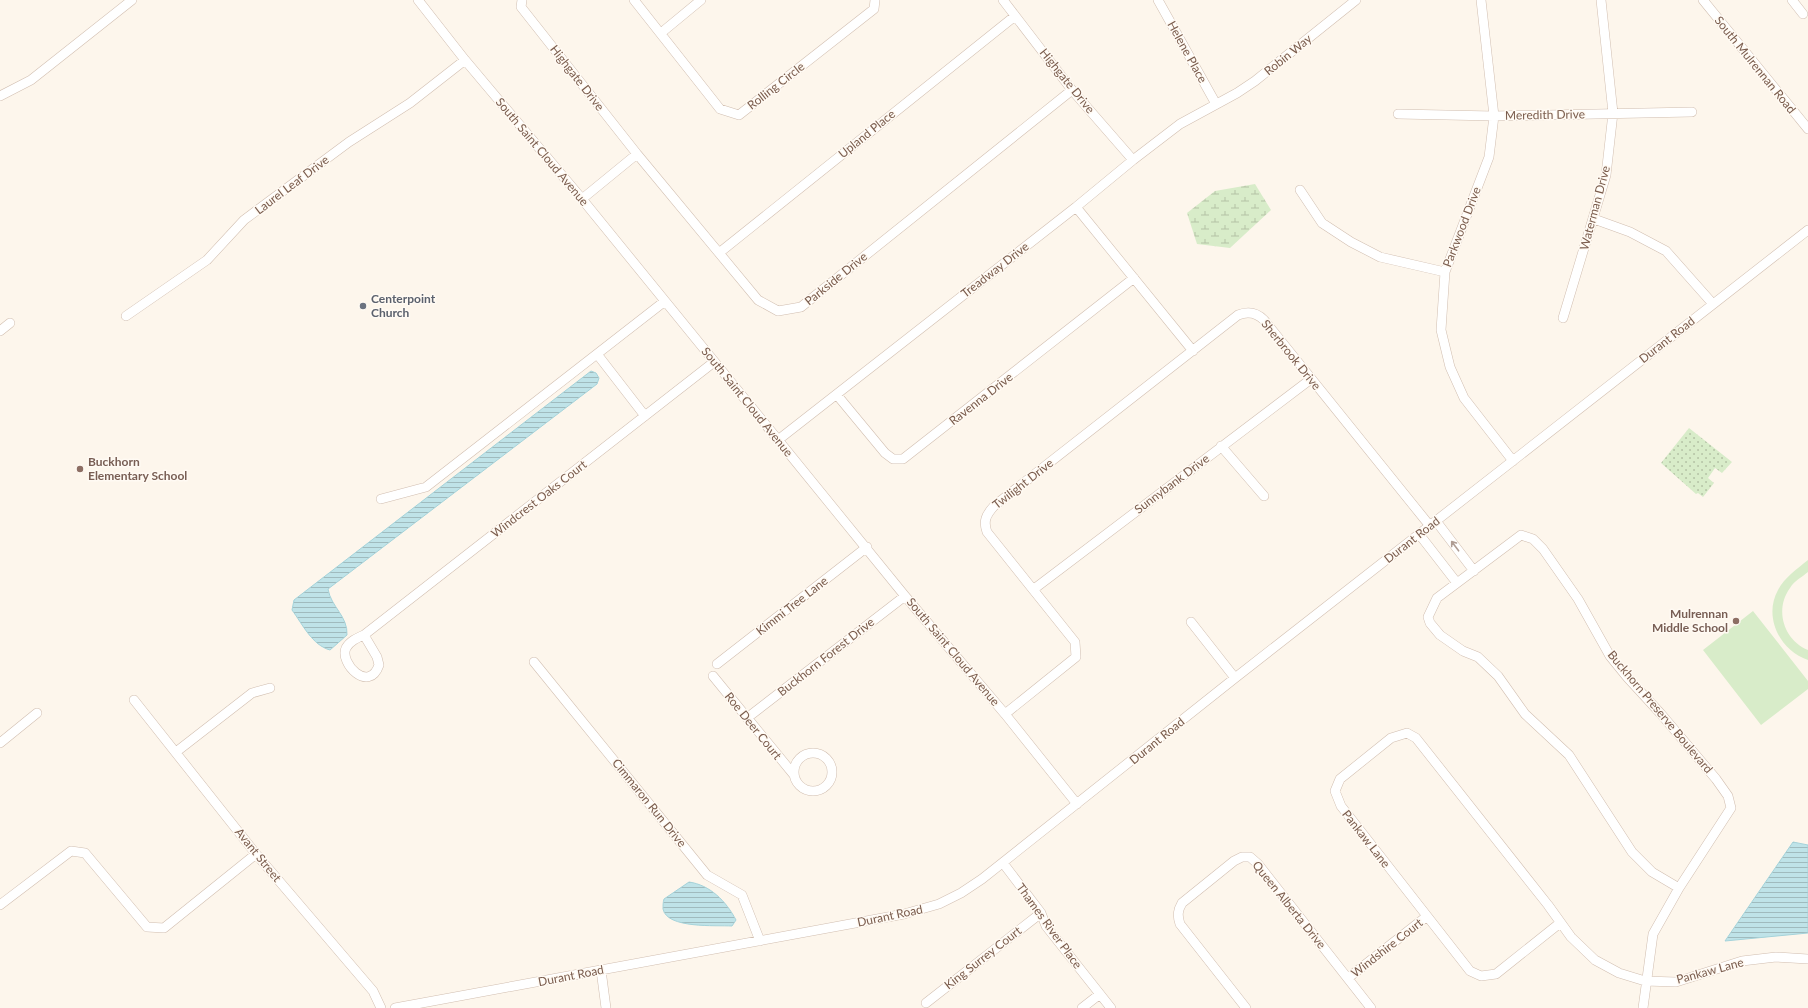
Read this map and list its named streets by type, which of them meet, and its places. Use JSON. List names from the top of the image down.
{
  "streets": {
    "street": [
      "Helene Place",
      "Robin Way",
      "South Mulrennan Road",
      "Highgate Drive",
      "Rolling Circle",
      "Meredith Drive",
      "Upland Place",
      "South Saint Cloud Avenue",
      "Laurel Leaf Drive",
      "Waterman Drive",
      "Parkwood Drive",
      "Treadway Drive",
      "Parkside Drive",
      "Durant Road",
      "Sherbrook Drive",
      "Ravenna Drive",
      "Twilight Drive",
      "Sunnybank Drive",
      "Windcrest Oaks Court",
      "Kimmi Tree Lane",
      "Buckhorn Forest Drive",
      "Buckhorn Preserve Boulevard",
      "Roe Deer Court",
      "Cimmaron Run Drive",
      "Pankaw Lane",
      "Avant Street",
      "Queen Alberta Drive",
      "Thames River Place",
      "Windshire Court",
      "King Surrey Court"
    ]
  },
  "crossings": [
    ["Helene Place", "Robin Way"],
    ["Helene Place", "Treadway Drive"],
    ["Robin Way", "Treadway Drive"],
    ["Highgate Drive", "Upland Place"],
    ["Highgate Drive", "Treadway Drive"],
    ["Highgate Drive", "Parkside Drive"],
    ["Meredith Drive", "Waterman Drive"],
    ["Meredith Drive", "Parkwood Drive"],
    ["Upland Place", "Parkside Drive"],
    ["South Saint Cloud Avenue", "Laurel Leaf Drive"],
    ["South Saint Cloud Avenue", "Treadway Drive"],
    ["South Saint Cloud Avenue", "Durant Road"],
    ["South Saint Cloud Avenue", "Twilight Drive"],
    ["South Saint Cloud Avenue", "Windcrest Oaks Court"],
    ["South Saint Cloud Avenue", "Kimmi Tree Lane"],
    ["South Saint Cloud Avenue", "Buckhorn Forest Drive"],
    ["Parkwood Drive", "Durant Road"],
    ["Treadway Drive", "Ravenna Drive"],
    ["Durant Road", "Sherbrook Drive"],
    ["Durant Road", "Cimmaron Run Drive"],
    ["Durant Road", "Thames River Place"],
    ["Sherbrook Drive", "Twilight Drive"],
    ["Sherbrook Drive", "Sunnybank Drive"],
    ["Twilight Drive", "Sunnybank Drive"],
    ["Buckhorn Forest Drive", "Roe Deer Court"],
    ["Buckhorn Preserve Boulevard", "Pankaw Lane"],
    ["Pankaw Lane", "Windshire Court"],
    ["Queen Alberta Drive", "Windshire Court"],
    ["Thames River Place", "King Surrey Court"]
  ],
  "places": ["Centerpoint Church", "Buckhorn Elementary School", "Mulrennan Middle School"]
}
